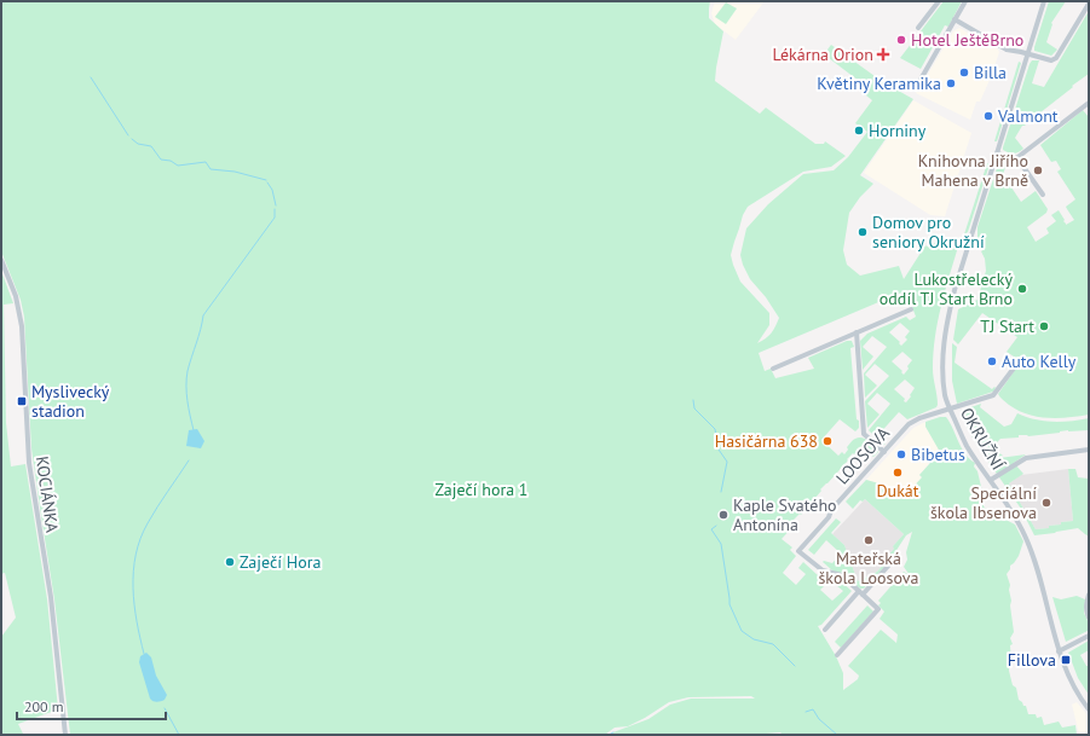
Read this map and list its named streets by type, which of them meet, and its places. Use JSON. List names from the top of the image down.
{
  "streets": {
    "street": ["OKRUŽNÍ", "LOOSOVA", "KOCIÁNKA"]
  },
  "crossings": [
    ["OKRUŽNÍ", "LOOSOVA"]
  ],
  "parks": ["Zaječí hora 1"],
  "places": {
    "other": [
      "Hotel JeštěBrno",
      "Billa",
      "Květiny Keramika",
      "Valmont",
      "Horniny",
      "Knihovna Jiřího Mahena v Brně",
      "Domov pro seniory Okružní",
      "Lukostřelecký oddíl TJ Start Brno",
      "TJ Start",
      "Auto Kelly",
      "Hasičárna 638",
      "Bibetus",
      "Dukát",
      "Speciální škola Ibsenova",
      "Kaple Svatého Antonína",
      "Mateřská škola Loosova",
      "Zaječí Hora"
    ],
    "health": ["Lékárna Orion"],
    "transit": ["Myslivecký stadion", "Fillova"]
  },
  "scale_bar": "200 m"
}
